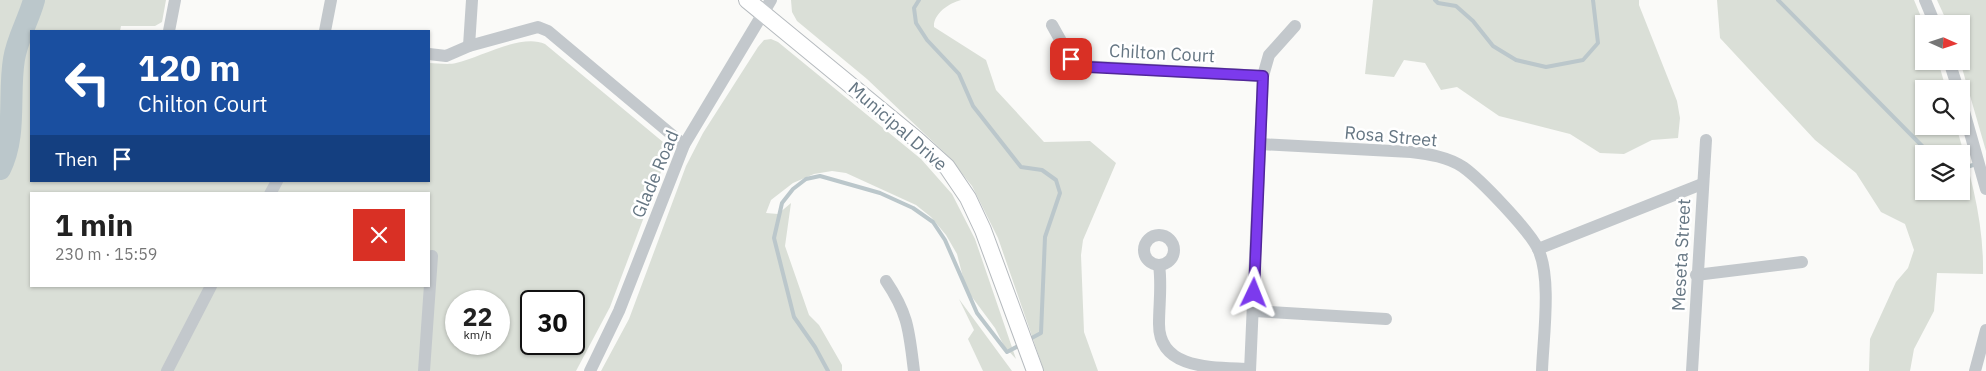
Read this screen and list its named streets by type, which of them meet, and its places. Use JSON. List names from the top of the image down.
{
  "streets": {
    "main road": ["Municipal Drive"],
    "street": [
      "Chilton Court",
      "Rosa Street",
      "Glade Road",
      "Meseta Street"
    ]
  },
  "crossings": [
    ["Municipal Drive", "Glade Road"]
  ],
  "north": "right",
  "page": {
    "turn": ["120 m", "Chilton Court"],
    "then": "Then",
    "heading": ["1 min", "230 m · 15:59"],
    "speed": "22 km/h",
    "limit": "30"
  }
}
